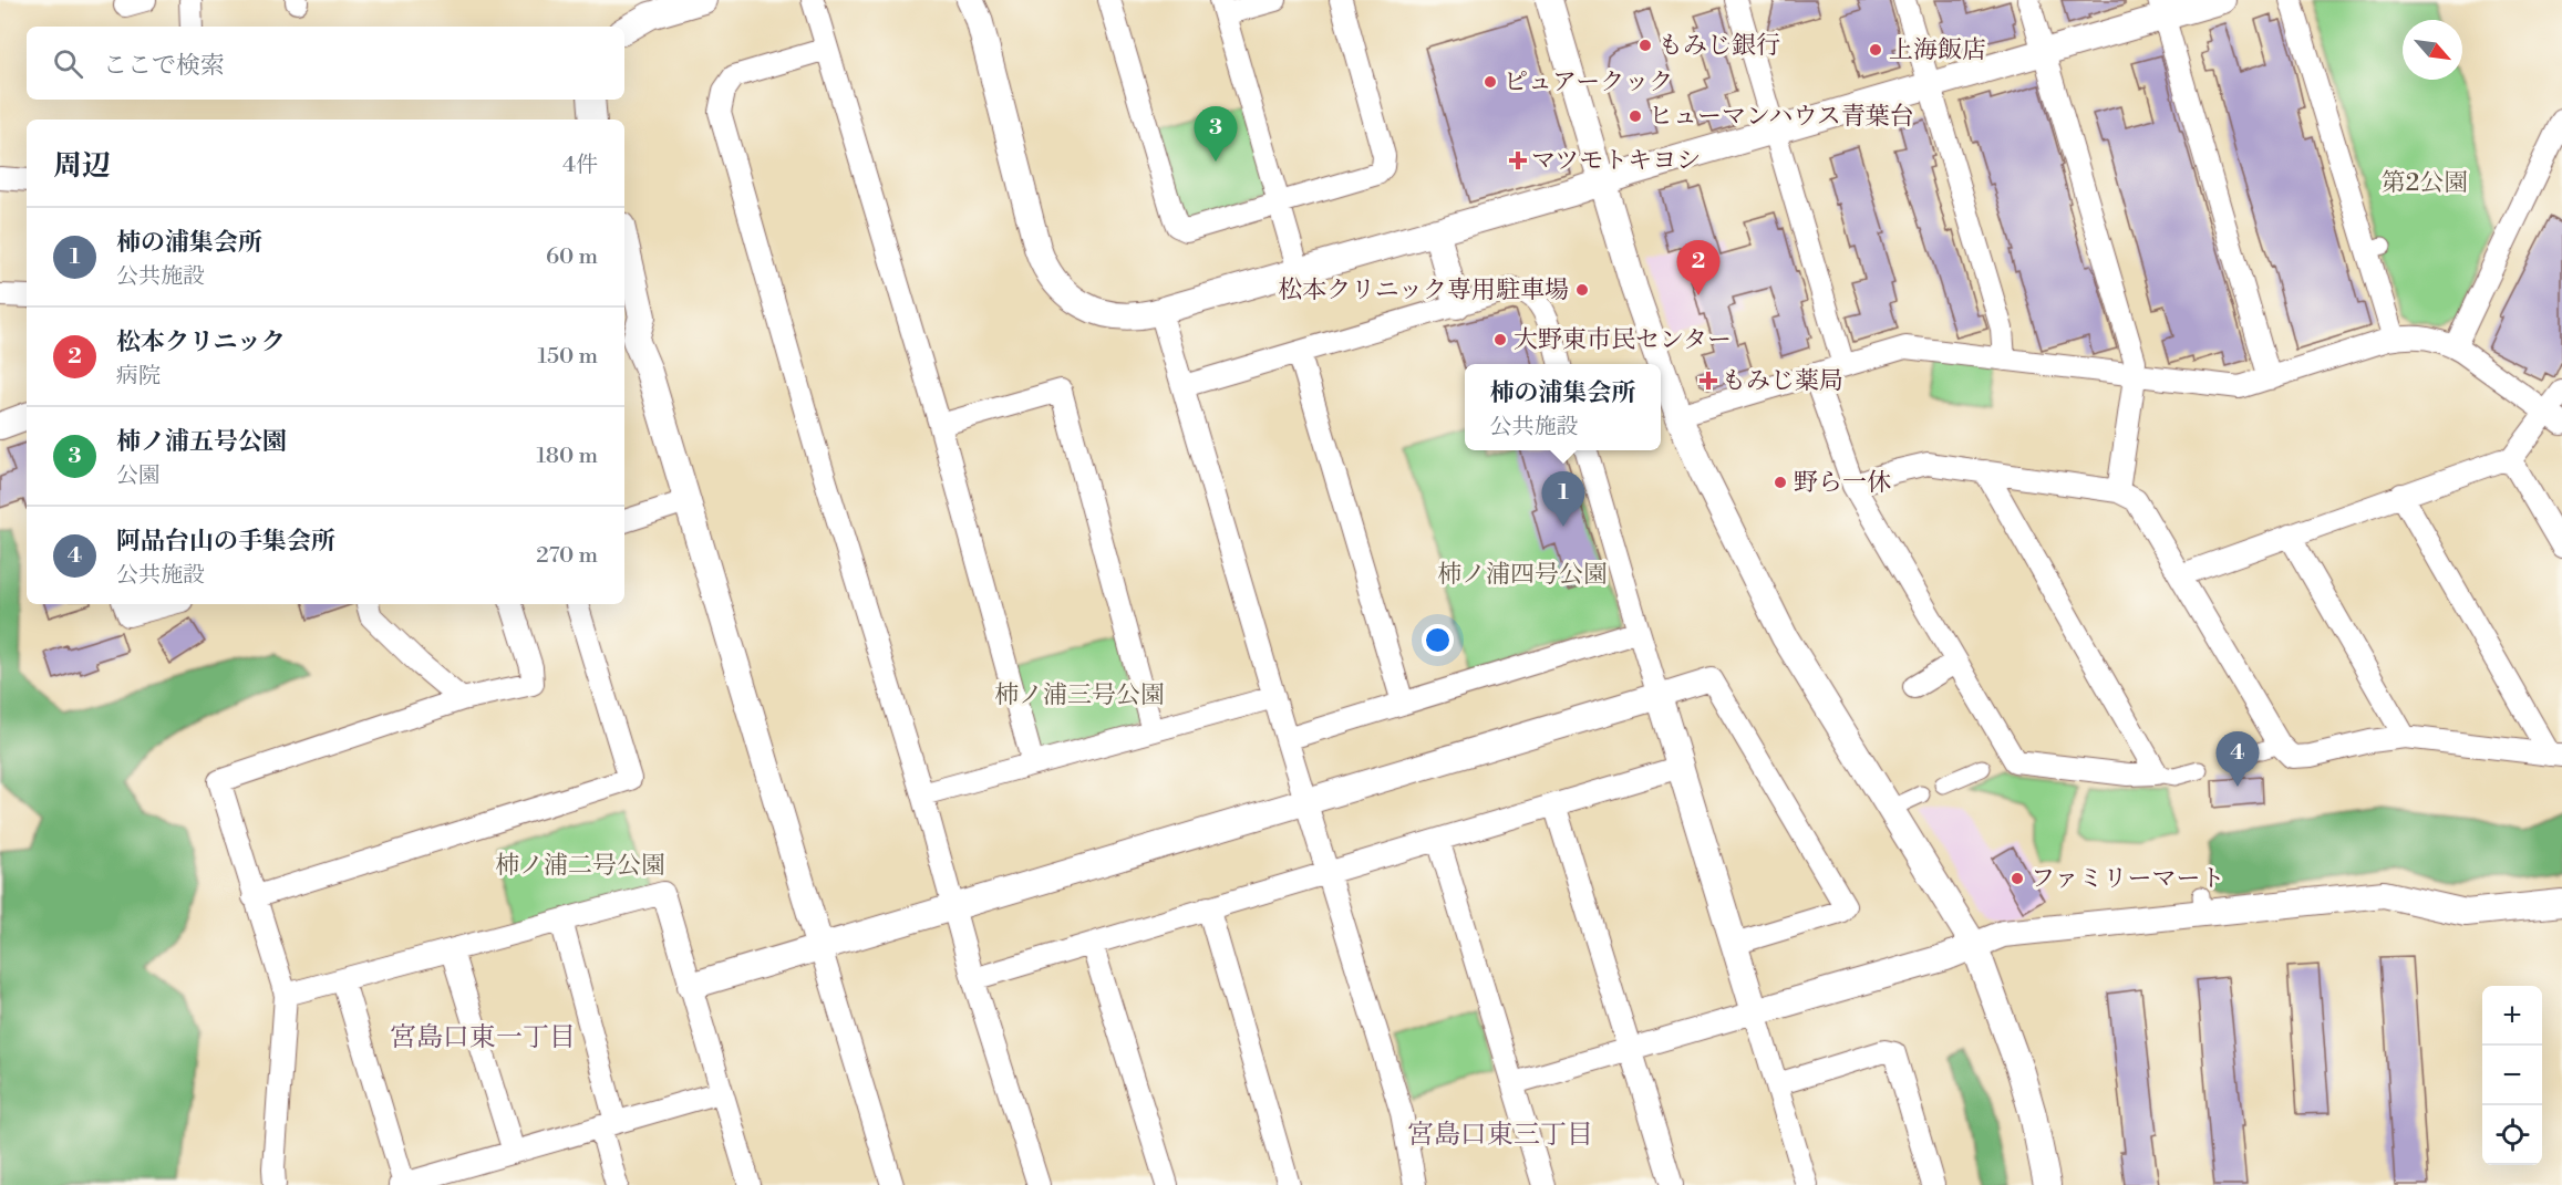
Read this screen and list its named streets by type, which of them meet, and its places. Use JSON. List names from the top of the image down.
{
  "districts": ["宮島口東一丁目", "宮島口東三丁目"],
  "parks": [
    "第2公園",
    "柿ノ浦四号公園",
    "柿ノ浦三号公園",
    "柿ノ浦二号公園"
  ],
  "places": {
    "other": [
      "もみじ銀行",
      "上海飯店",
      "ピュアークック",
      "ヒューマンハウス青葉台",
      "松本クリニック専用駐車場",
      "大野東市民センター",
      "野ら一休",
      "ファミリーマート"
    ],
    "health": ["マツモトキヨシ", "もみじ薬局"]
  },
  "north": "bottom right",
  "page": {
    "search": "ここで検索",
    "pins": [
      "3",
      "2",
      "1",
      "4"
    ],
    "heading": ["周辺", "4件"],
    "list": [
      {
        "mark": "1",
        "name": "柿の浦集会所",
        "note": "公共施設",
        "value": "60 m"
      },
      {
        "mark": "2",
        "name": "松本クリニック",
        "note": "病院",
        "value": "150 m"
      },
      {
        "mark": "3",
        "name": "柿ノ浦五号公園",
        "note": "公園",
        "value": "180 m"
      },
      {
        "mark": "4",
        "name": "阿品台山の手集会所",
        "note": "公共施設",
        "value": "270 m"
      }
    ],
    "popup": ["柿の浦集会所", "公共施設"],
    "map_buttons": ["+", "−"]
  }
}
